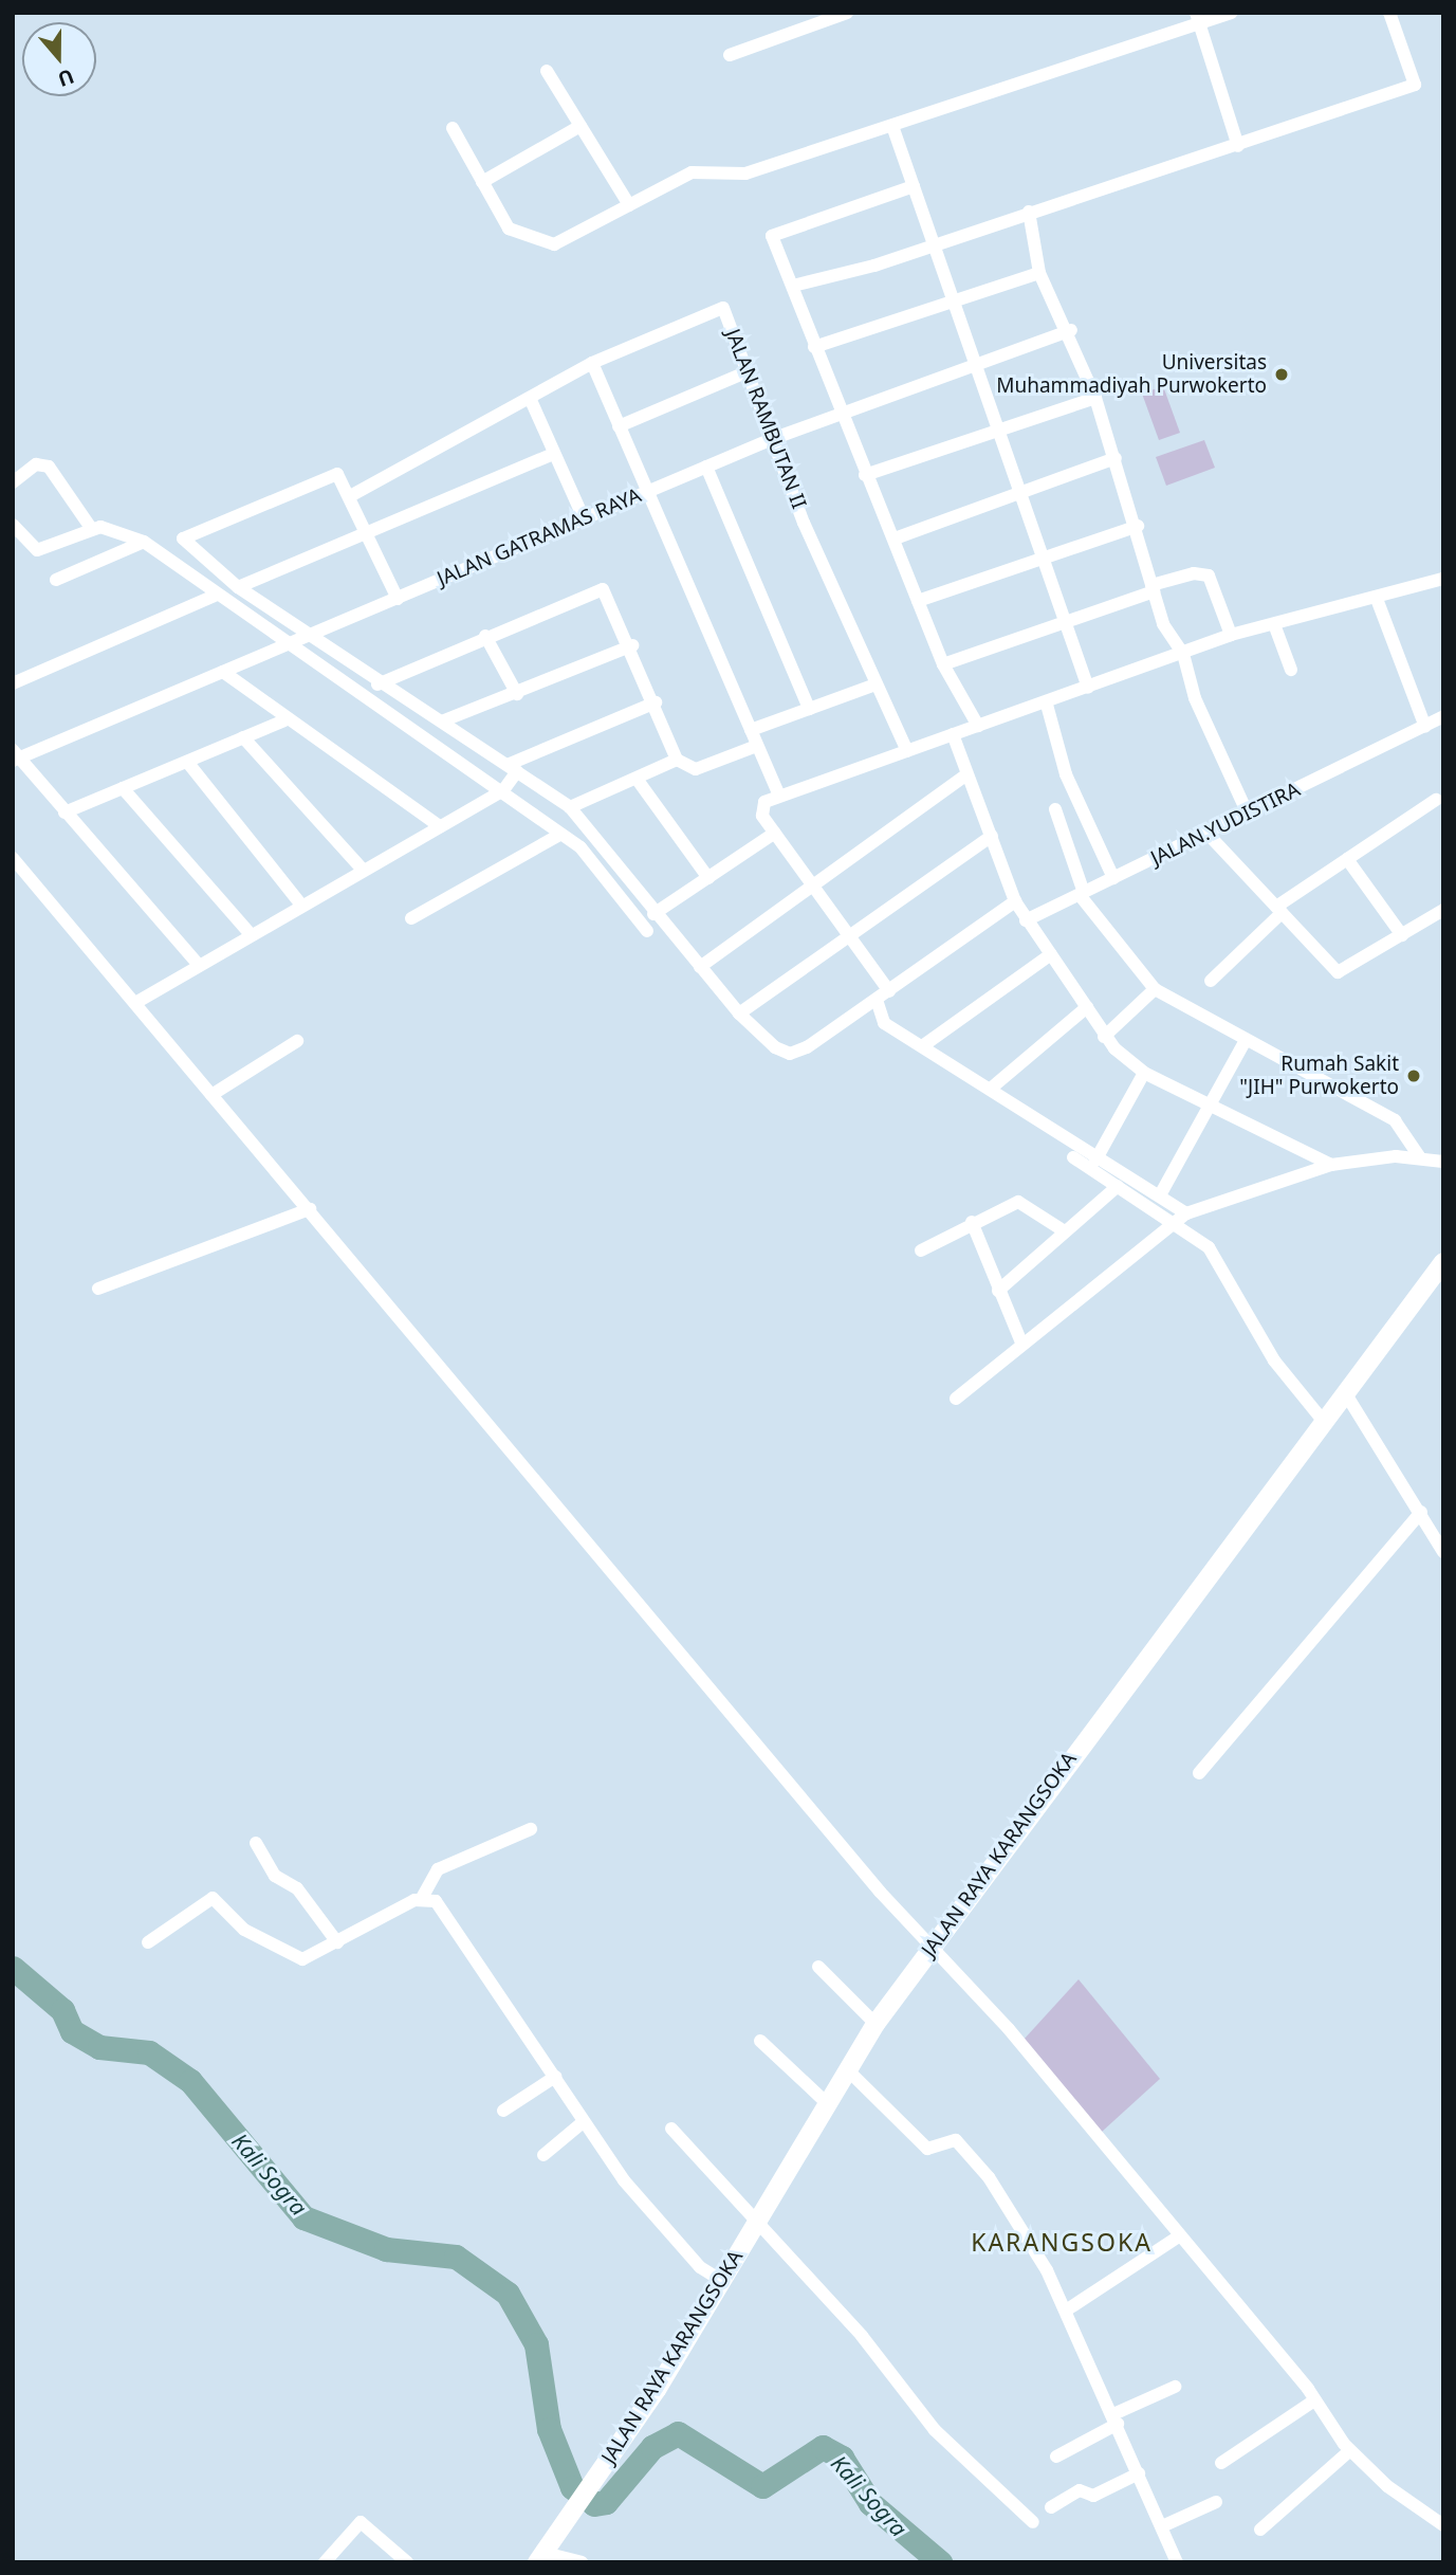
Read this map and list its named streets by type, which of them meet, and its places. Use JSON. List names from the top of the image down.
{
  "streets": {
    "main road": ["JALAN RAYA KARANGSOKA"],
    "street": ["JALAN RAMBUTAN II", "JALAN GATRAMAS RAYA", "JALAN.YUDISTIRA"]
  },
  "crossings": [
    ["JALAN RAMBUTAN II", "JALAN GATRAMAS RAYA"]
  ],
  "districts": ["KARANGSOKA"],
  "water": ["Kali Sogra"],
  "places": ["Universitas Muhammadiyah Purwokerto", "Rumah Sakit \"JIH\" Purwokerto"],
  "north": "bottom"
}
